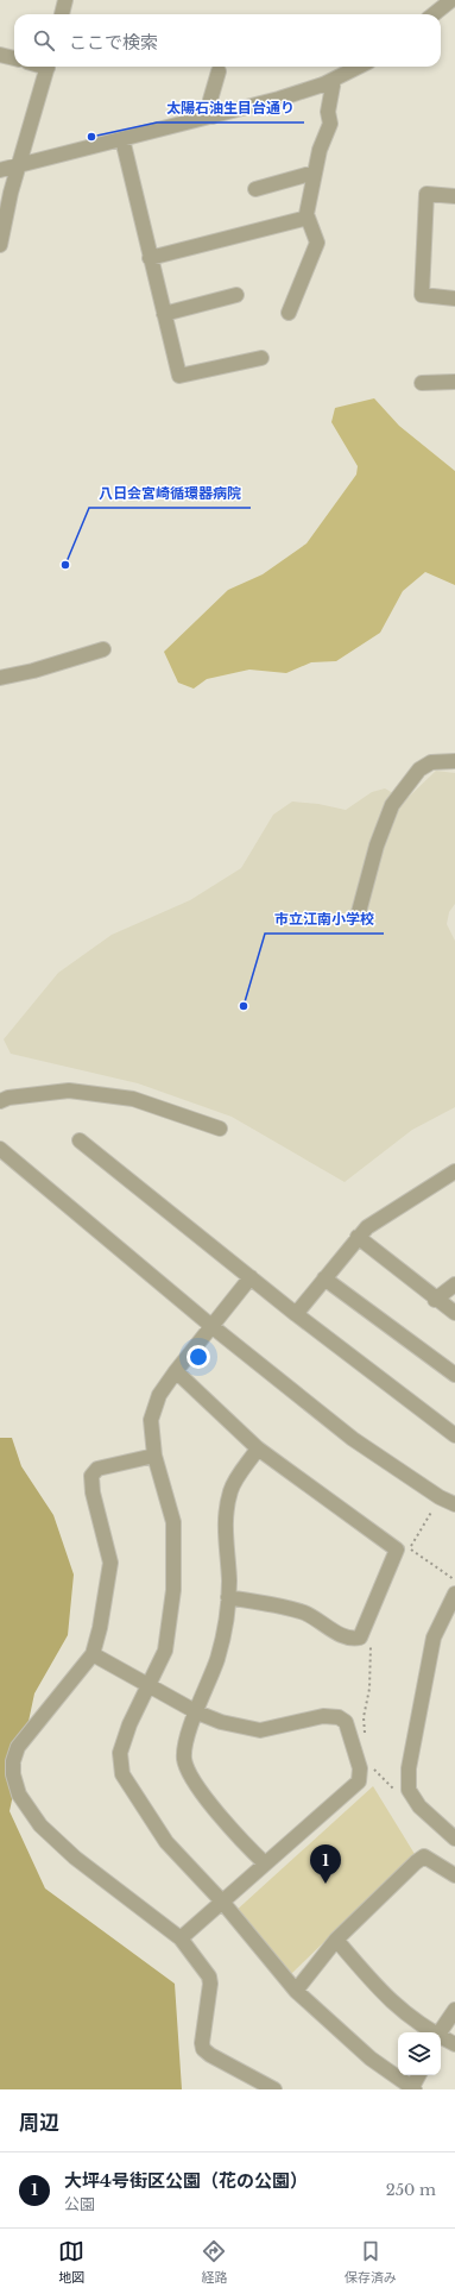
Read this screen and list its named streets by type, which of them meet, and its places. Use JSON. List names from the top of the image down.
{
  "places": ["太陽石油生目台通り", "八日会宮崎循環器病院", "市立江南小学校"],
  "page": {
    "search": "ここで検索",
    "pins": "1",
    "heading": "周辺",
    "list": [
      {
        "mark": "1",
        "name": "大坪4号街区公園（花の公園）",
        "note": "公園",
        "value": "250 m"
      }
    ],
    "nav": ["地図", "経路", "保存済み"]
  }
}
